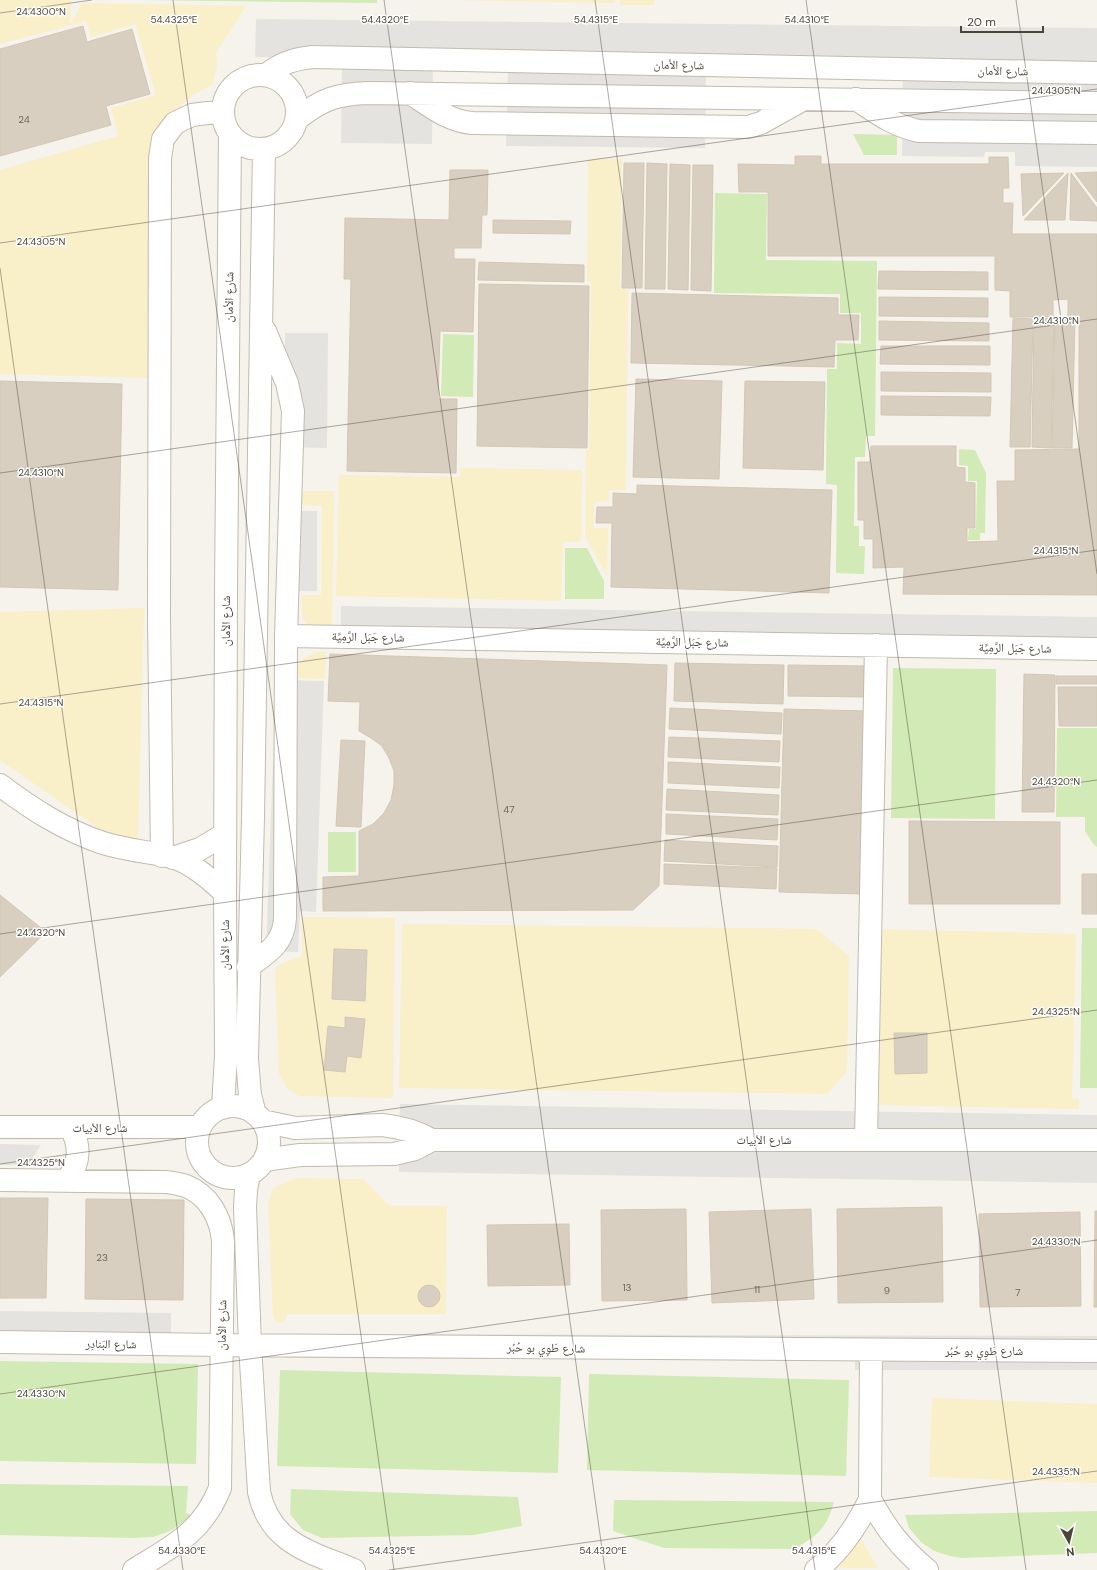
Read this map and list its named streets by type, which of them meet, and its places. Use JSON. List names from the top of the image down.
{
  "streets": {
    "street": [
      "شارع الأمان",
      "شارع جَبَل الرَّمِيَّة",
      "شارع الأبيات",
      "شارع البَنادِر",
      "شارع طَوِي بو حُبُر"
    ]
  },
  "crossings": [
    ["شارع الأمان", "شارع الأبيات"],
    ["شارع الأمان", "شارع البَنادِر"],
    ["شارع الأمان", "شارع طَوِي بو حُبُر"],
    ["شارع البَنادِر", "شارع طَوِي بو حُبُر"]
  ],
  "house_numbers": [
    "24",
    "47",
    "23",
    "13",
    "11",
    "9",
    "7"
  ],
  "scale_bar": "20 m",
  "north": "bottom",
  "coordinates": [
    "24.4300°N",
    "54.4325°E",
    "54.4320°E",
    "54.4315°E",
    "54.4310°E",
    "24.4305°N",
    "24.4310°N",
    "24.4315°N",
    "24.4320°N",
    "24.4325°N",
    "24.4330°N",
    "24.4335°N",
    "54.4330°E"
  ]
}
